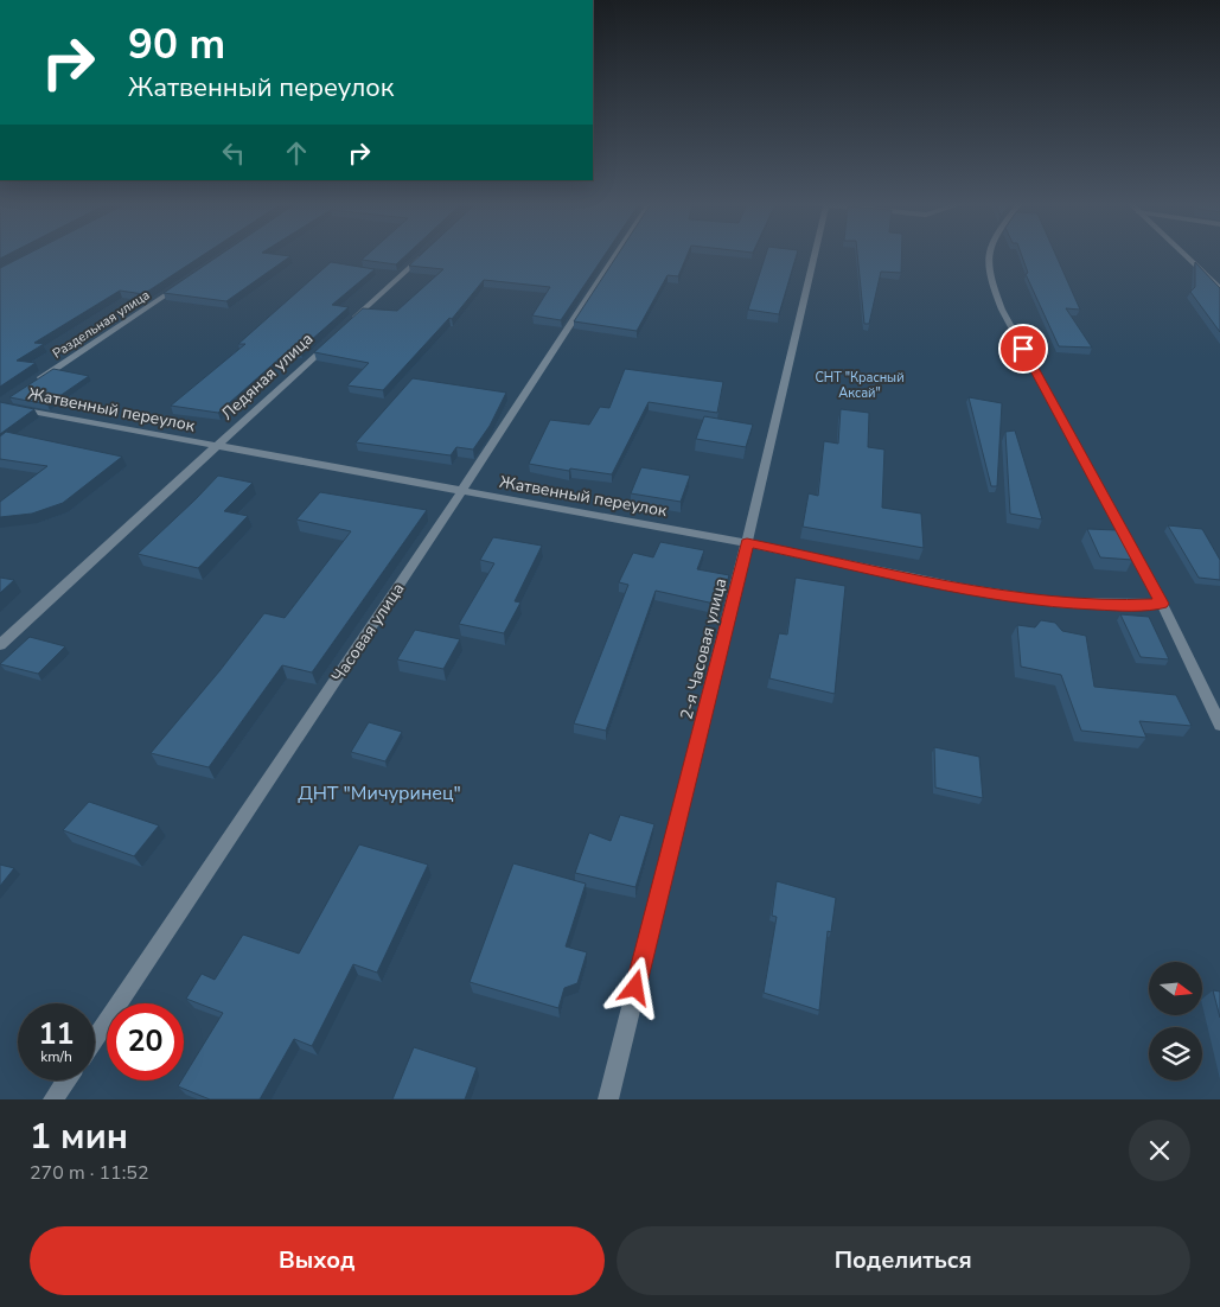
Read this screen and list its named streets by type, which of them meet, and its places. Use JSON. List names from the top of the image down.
{
  "streets": {
    "street": [
      "Раздельная улица",
      "Ледяная улица",
      "Жатвенный переулок",
      "Часовая улица",
      "2-я Часовая улица"
    ]
  },
  "crossings": [
    ["Ледяная улица", "Жатвенный переулок"],
    ["Жатвенный переулок", "Часовая улица"],
    ["Жатвенный переулок", "2-я Часовая улица"]
  ],
  "parks": ["СНТ \"Красный Аксай\"", "ДНТ \"Мичуринец\""],
  "north": "right",
  "page": {
    "turn": ["90 m", "Жатвенный переулок"],
    "speed": "11 km/h",
    "limit": "20",
    "heading": ["1 мин", "270 m · 11:52"],
    "buttons": ["Выход", "Поделиться"]
  }
}
